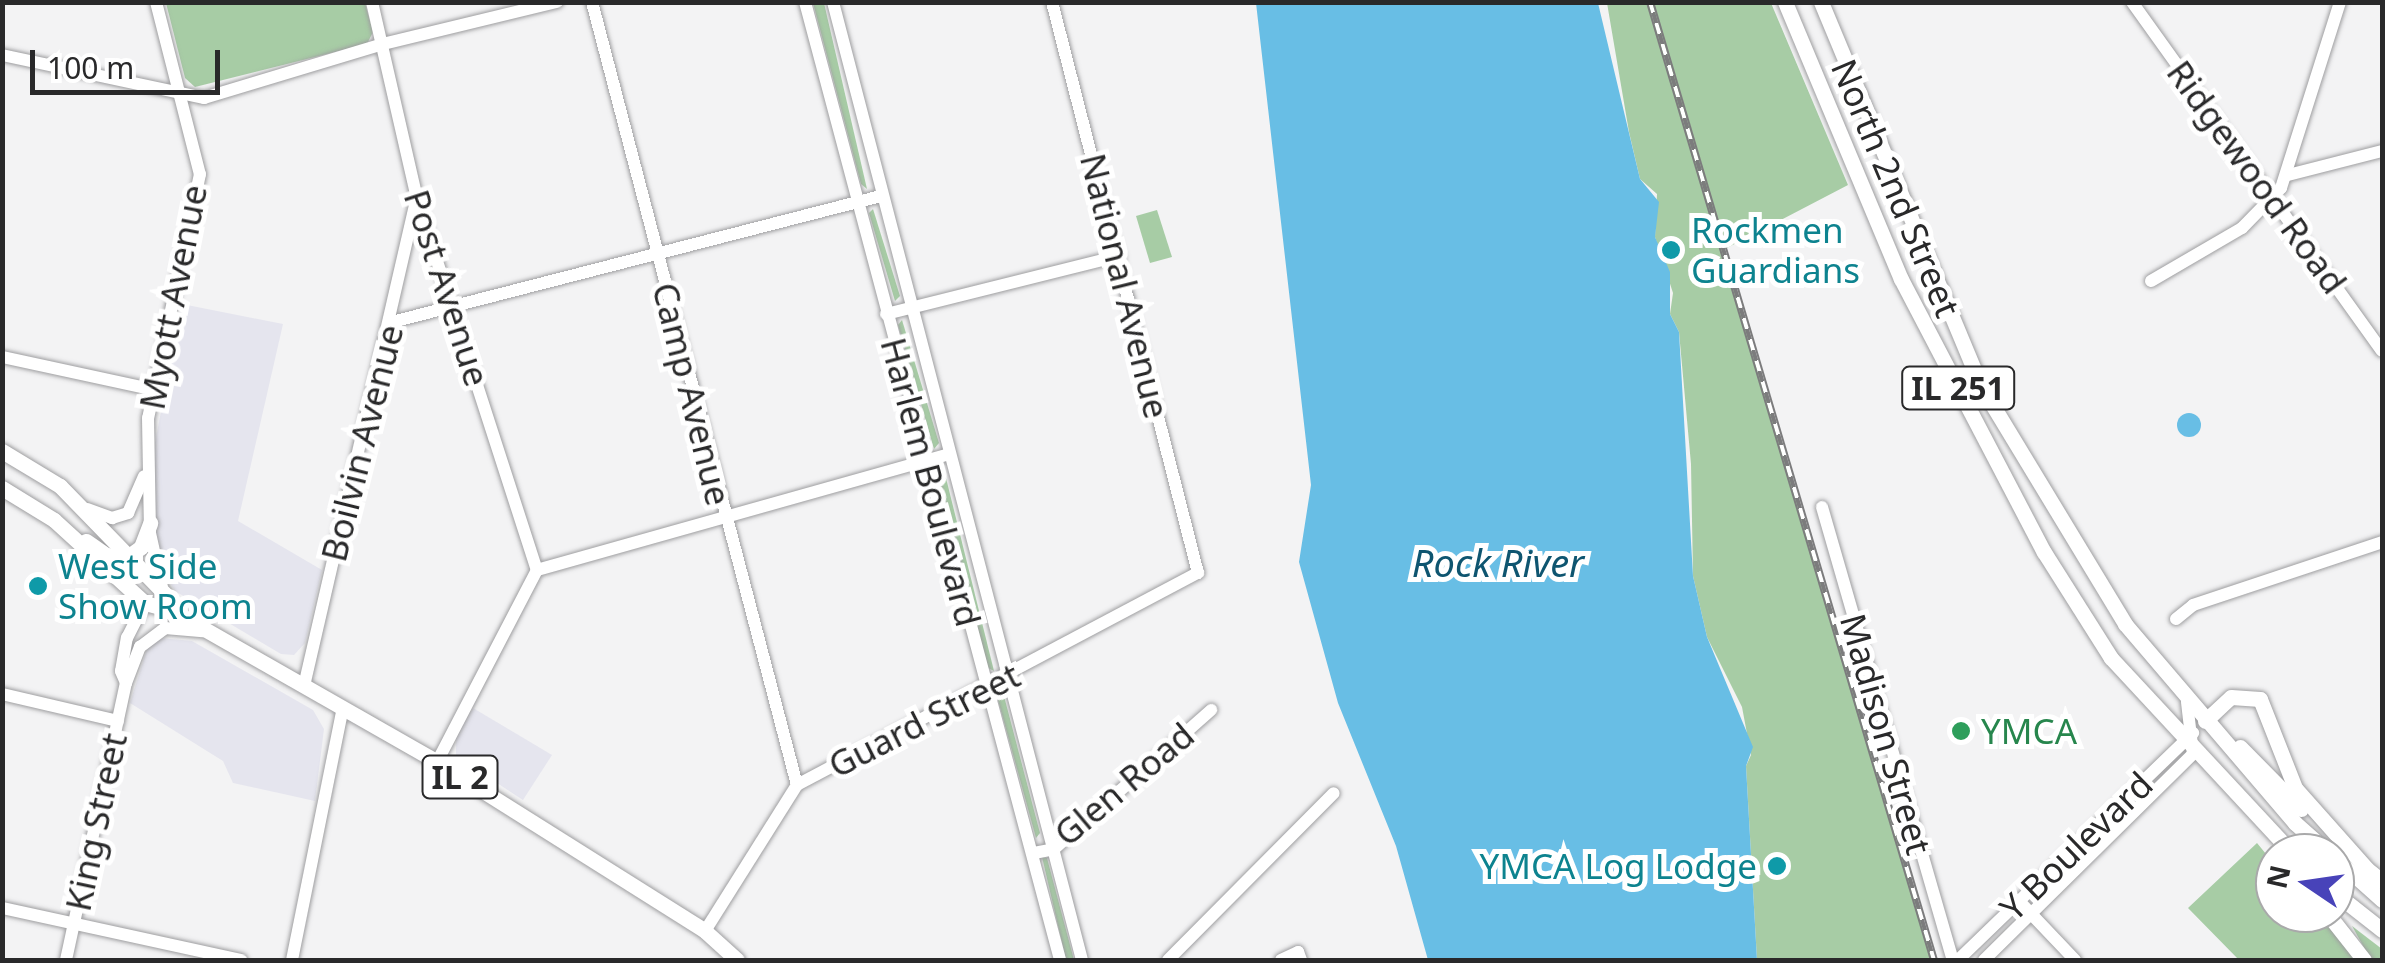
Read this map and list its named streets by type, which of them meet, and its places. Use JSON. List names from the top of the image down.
{
  "streets": {
    "main road": ["North 2nd Street", "IL 251", "IL 2"],
    "street": [
      "Ridgewood Road",
      "National Avenue",
      "Post Avenue",
      "Myott Avenue",
      "Camp Avenue",
      "Boilvin Avenue",
      "Harlem Boulevard",
      "Guard Street",
      "Madison Street",
      "Glen Road",
      "King Street",
      "Y Boulevard"
    ]
  },
  "crossings": [
    ["North 2nd Street", "Y Boulevard"],
    ["National Avenue", "Guard Street"],
    ["Post Avenue", "Boilvin Avenue"],
    ["Camp Avenue", "Guard Street"],
    ["Boilvin Avenue", "IL 2"],
    ["Harlem Boulevard", "Guard Street"],
    ["Harlem Boulevard", "Glen Road"],
    ["Guard Street", "IL 2"],
    ["Madison Street", "Y Boulevard"],
    ["IL 2", "King Street"]
  ],
  "water": ["Rock River"],
  "places": [
    "Rockmen Guardians",
    "West Side Show Room",
    "YMCA",
    "YMCA Log Lodge"
  ],
  "scale_bar": "100 m",
  "north": "left"
}
